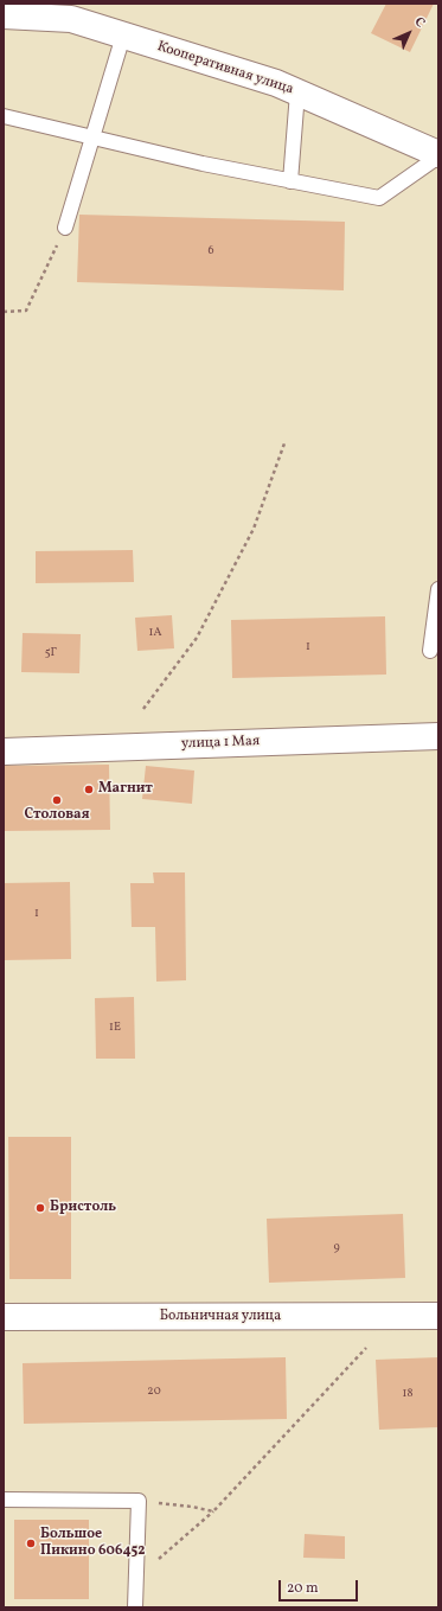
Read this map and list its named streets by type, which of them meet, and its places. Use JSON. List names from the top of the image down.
{
  "streets": {
    "street": ["Кооперативная улица", "улица 1 Мая", "Больничная улица"]
  },
  "places": [
    "Магнит",
    "Столовая",
    "Бристоль",
    "Большое Пикино 606452"
  ],
  "house_numbers": [
    "6",
    "1А",
    "1",
    "5Г",
    "1",
    "1Е",
    "9",
    "20",
    "18"
  ],
  "scale_bar": "20 m",
  "north": "top right"
}
